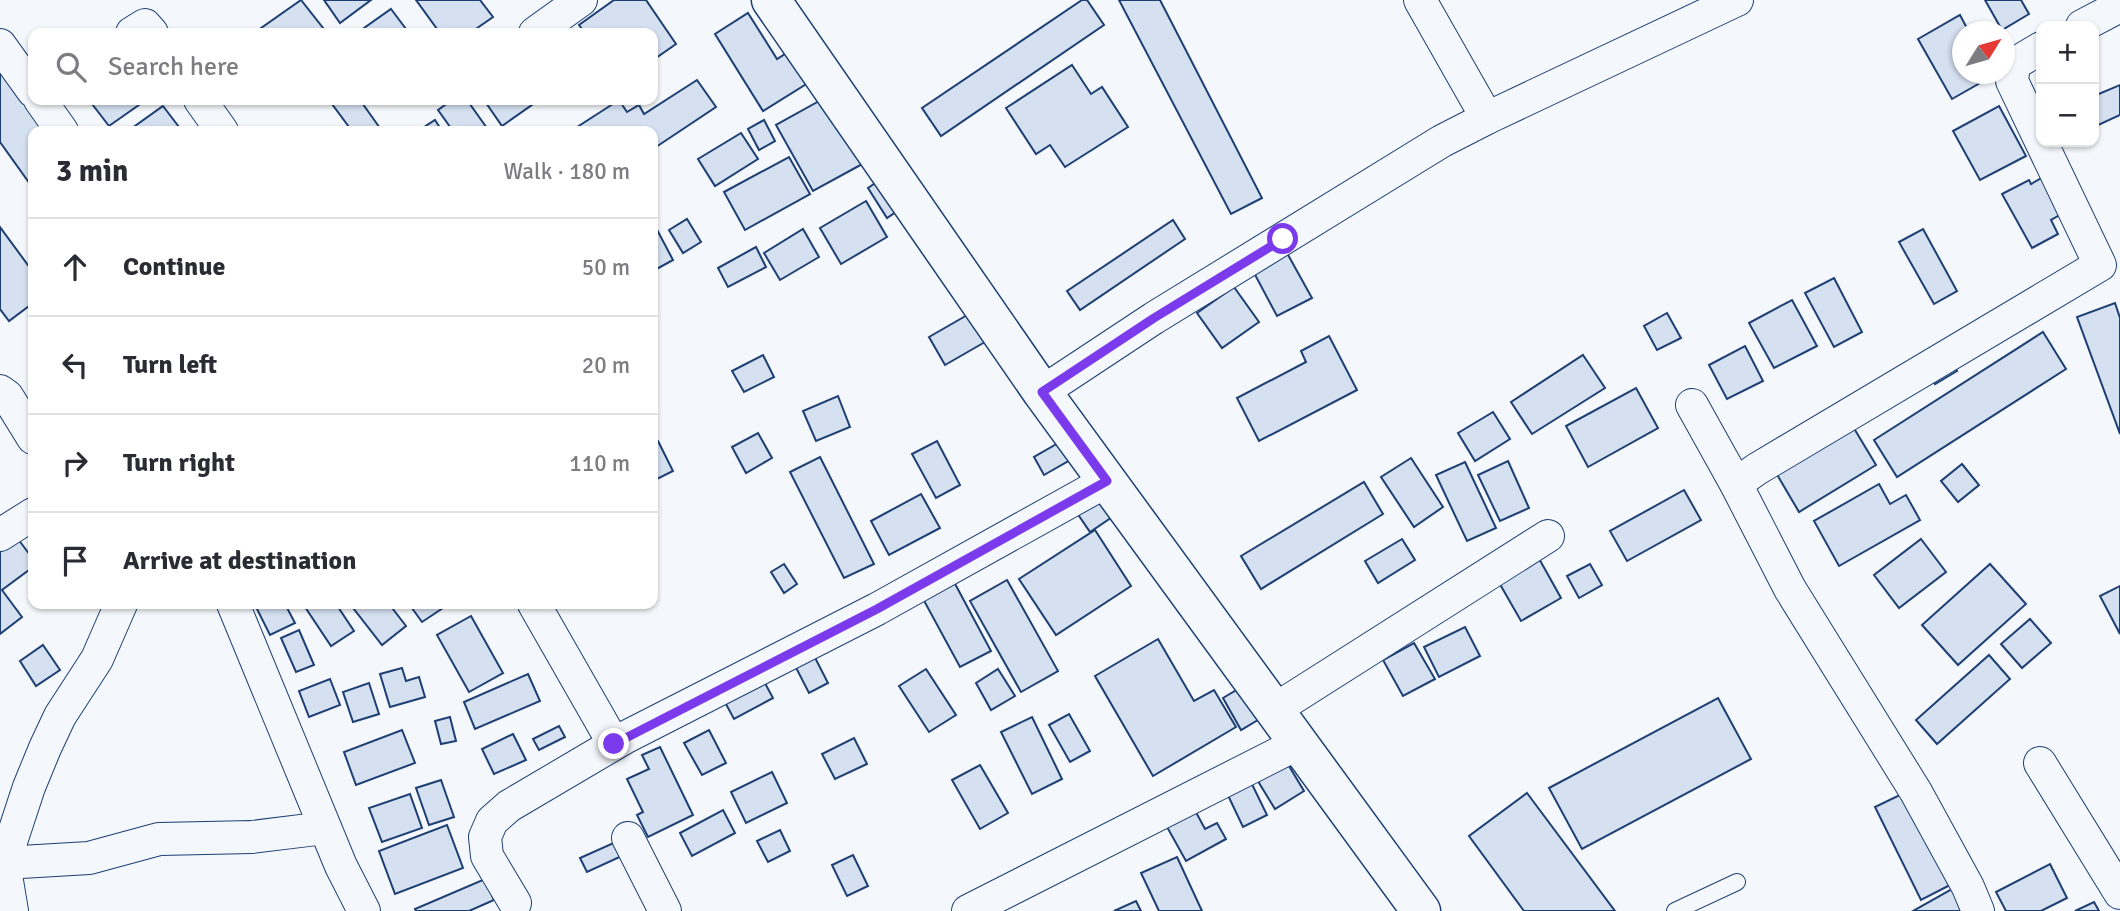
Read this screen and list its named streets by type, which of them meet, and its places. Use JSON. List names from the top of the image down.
{
  "north": "top right",
  "page": {
    "map_buttons": ["+", "−"],
    "search": "Search here",
    "heading": ["3 min", "Walk · 180 m"],
    "list": [
      ["Continue", "50 m"],
      ["Turn left", "20 m"],
      ["Turn right", "110 m"],
      "Arrive at destination"
    ]
  }
}
